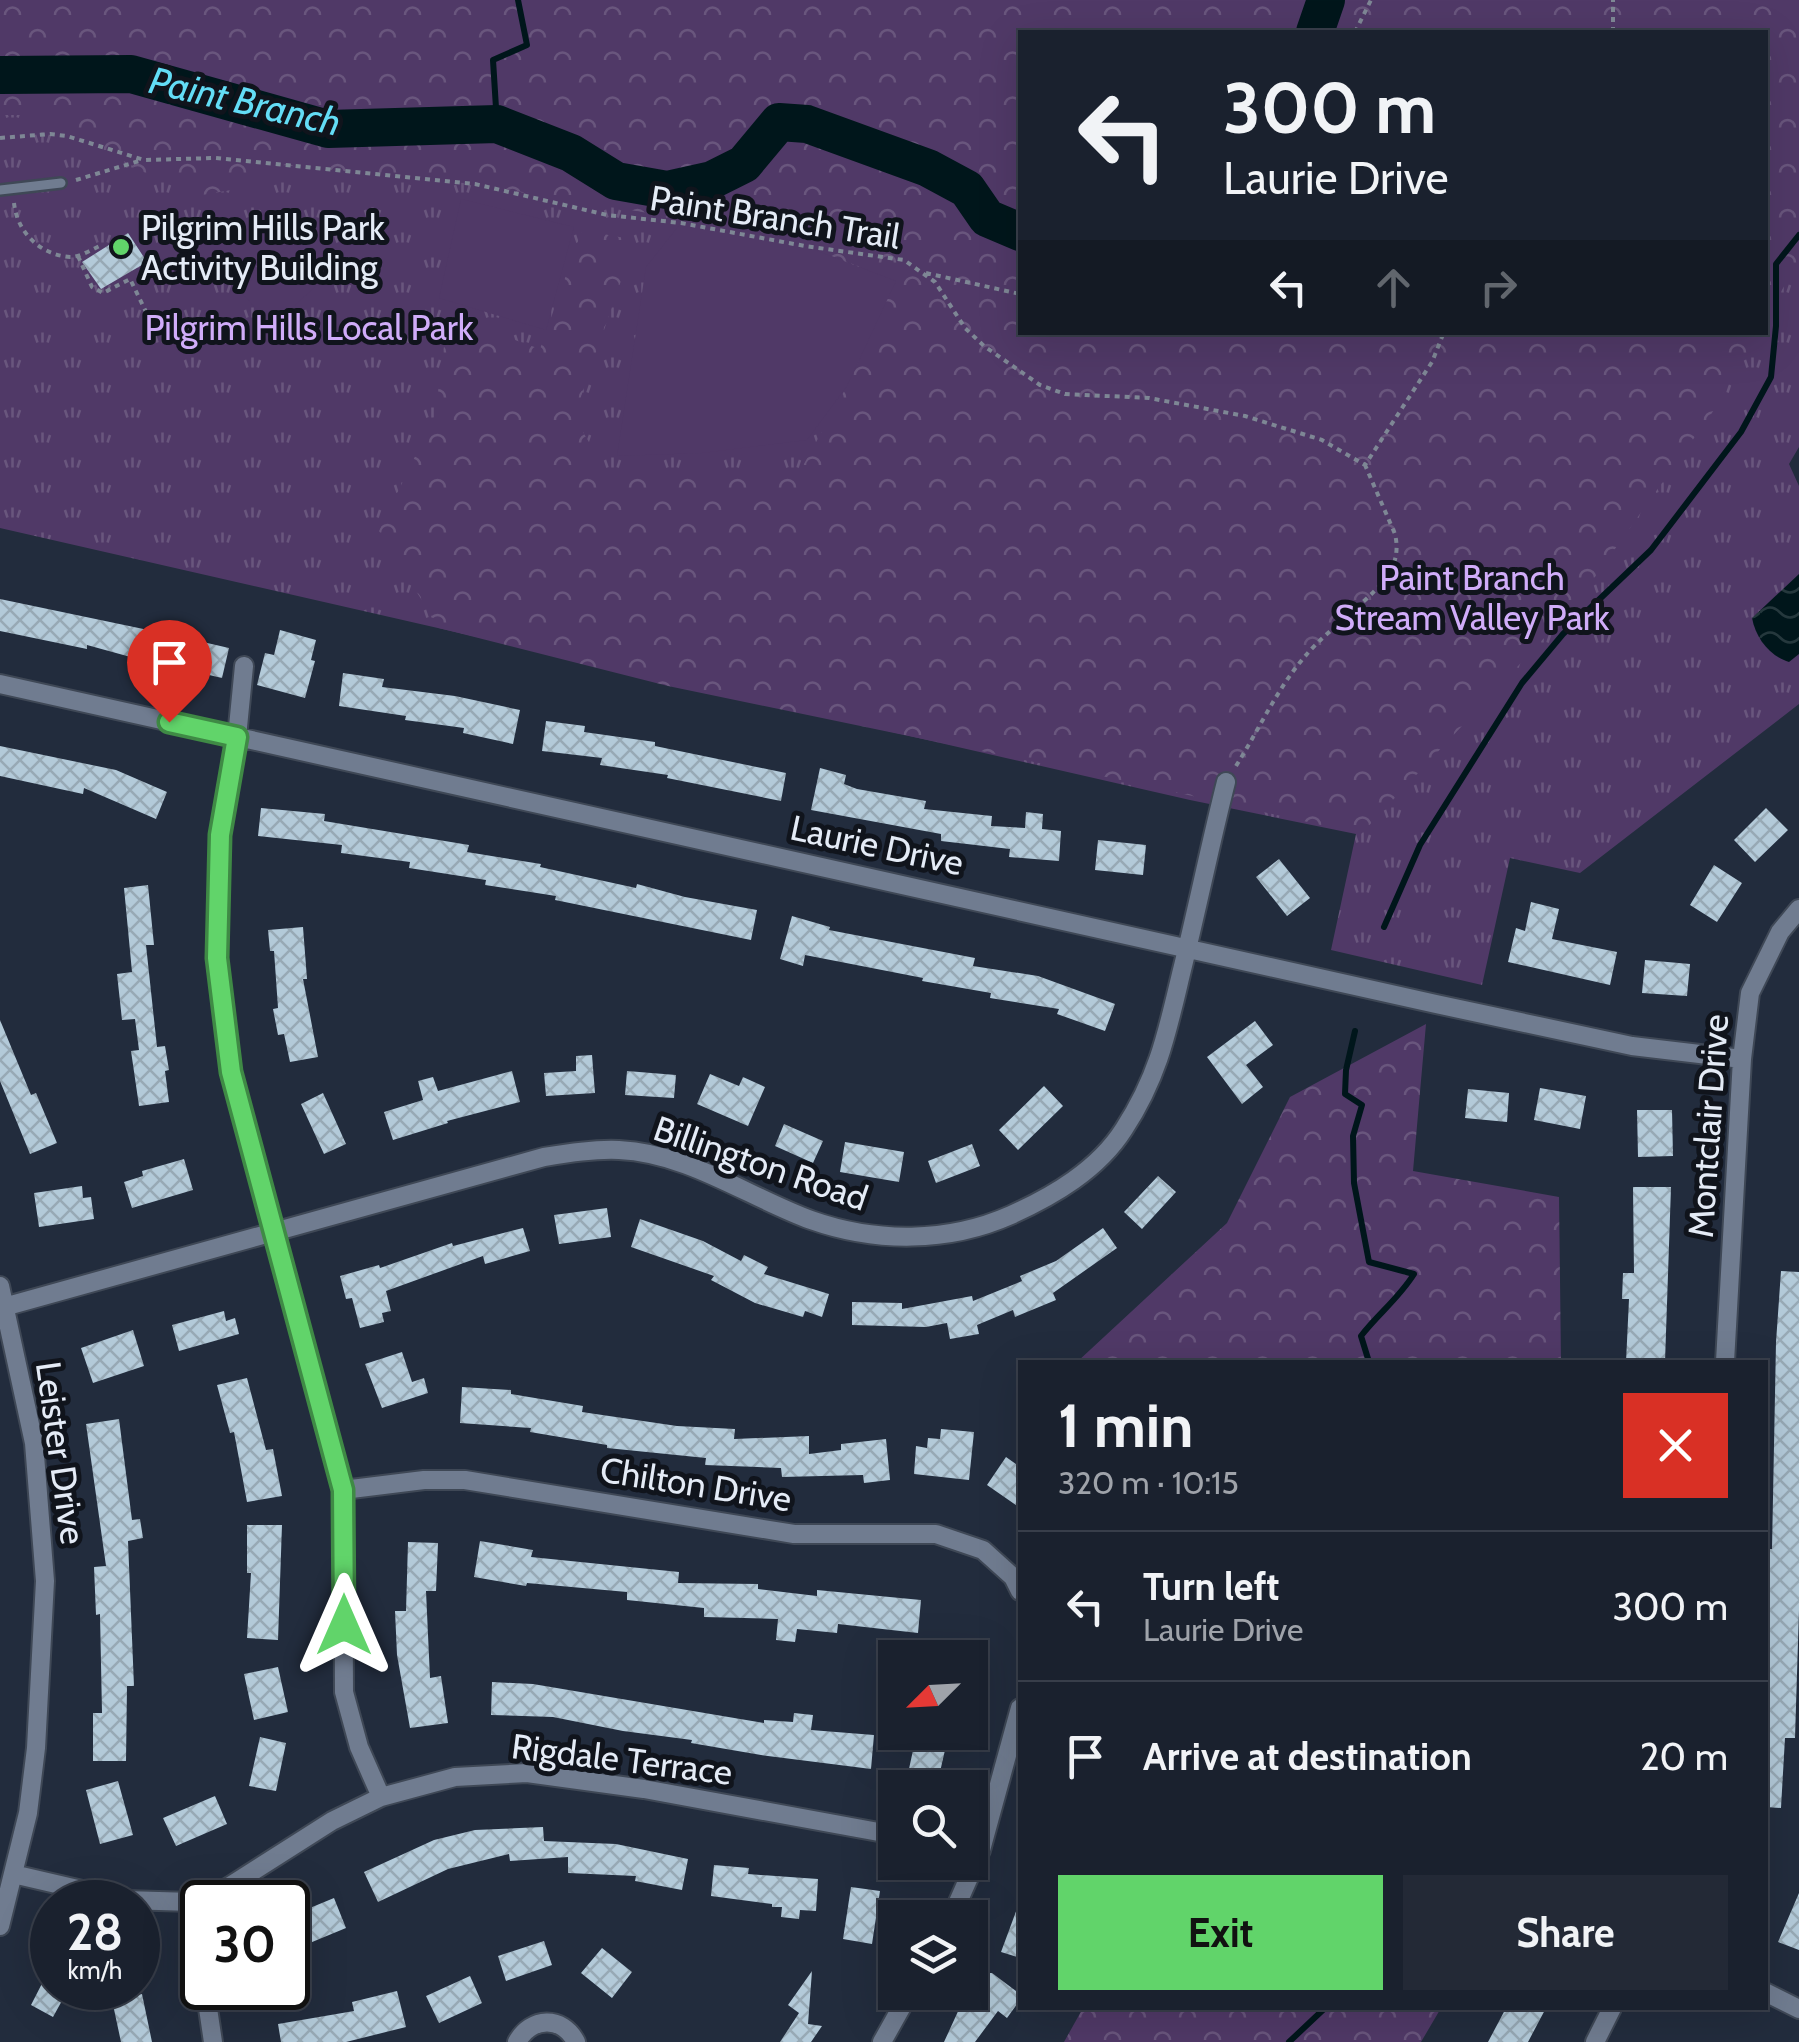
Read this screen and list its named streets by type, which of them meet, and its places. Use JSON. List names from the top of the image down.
{
  "streets": {
    "street": [
      "Laurie Drive",
      "Montclair Drive",
      "Billington Road",
      "Leister Drive",
      "Chilton Drive",
      "Rigdale Terrace"
    ],
    "path": ["Paint Branch Trail"]
  },
  "crossings": [
    ["Laurie Drive", "Montclair Drive"],
    ["Laurie Drive", "Billington Road"],
    ["Billington Road", "Leister Drive"],
    ["Leister Drive", "Rigdale Terrace"]
  ],
  "water": ["Paint Branch"],
  "parks": ["Pilgrim Hills Local Park", "Paint Branch Stream Valley Park"],
  "places": ["Pilgrim Hills Park Activity Building"],
  "north": "bottom left",
  "page": {
    "turn": ["300 m", "Laurie Drive"],
    "heading": ["1 min", "320 m · 10:15"],
    "list": [
      {
        "name": "Turn left",
        "note": "Laurie Drive",
        "value": "300 m"
      },
      {
        "name": "Arrive at destination",
        "value": "20 m"
      }
    ],
    "buttons": ["Exit", "Share"],
    "speed": "28 km/h",
    "limit": "30"
  }
}
